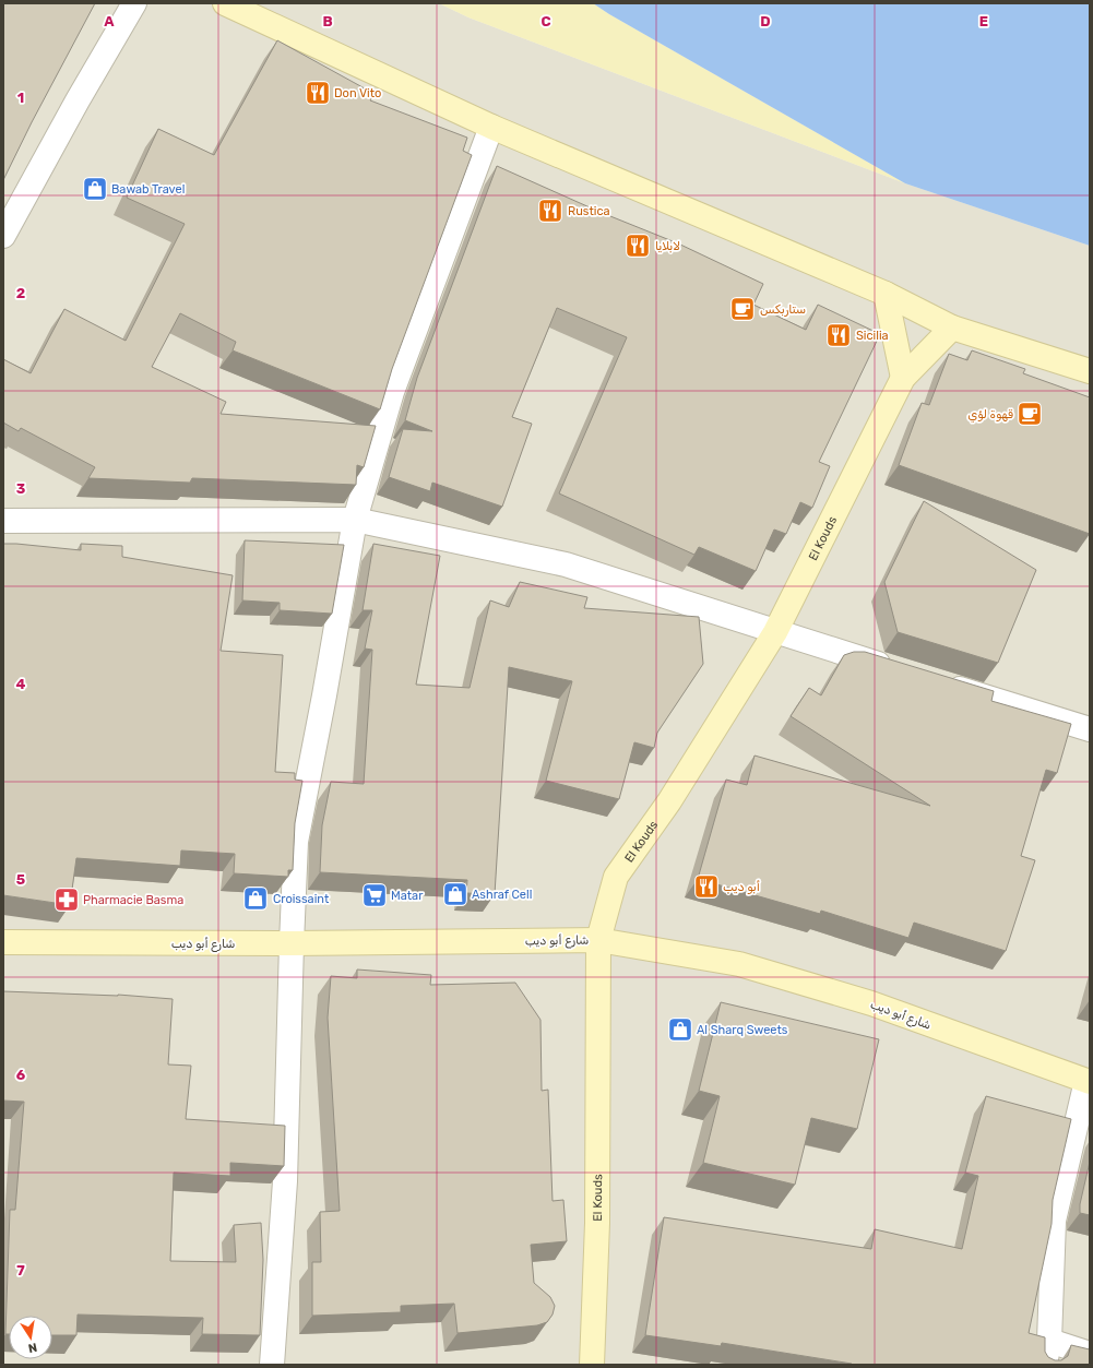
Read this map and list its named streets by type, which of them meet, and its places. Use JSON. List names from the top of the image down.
{
  "streets": {
    "main road": ["El Kouds", "شارع أبو ديب"]
  },
  "crossings": [
    ["El Kouds", "شارع أبو ديب"]
  ],
  "places": {
    "restaurant": [
      "Don Vito",
      "Rustica",
      "لابلايا",
      "Sicilia",
      "أبو ديب"
    ],
    "shop": [
      "Bawab Travel",
      "Ashraf Cell",
      "Croissaint",
      "Al Sharq Sweets"
    ],
    "cafe": ["ستاربكس", "قهوة لؤي"],
    "supermarket": ["Matar"],
    "pharmacy": ["Pharmacie Basma"]
  },
  "north": "bottom",
  "grid": {
    "columns": [
      "A",
      "B",
      "C",
      "D",
      "E"
    ],
    "rows": [
      "1",
      "2",
      "3",
      "4",
      "5",
      "6",
      "7"
    ]
  }
}
